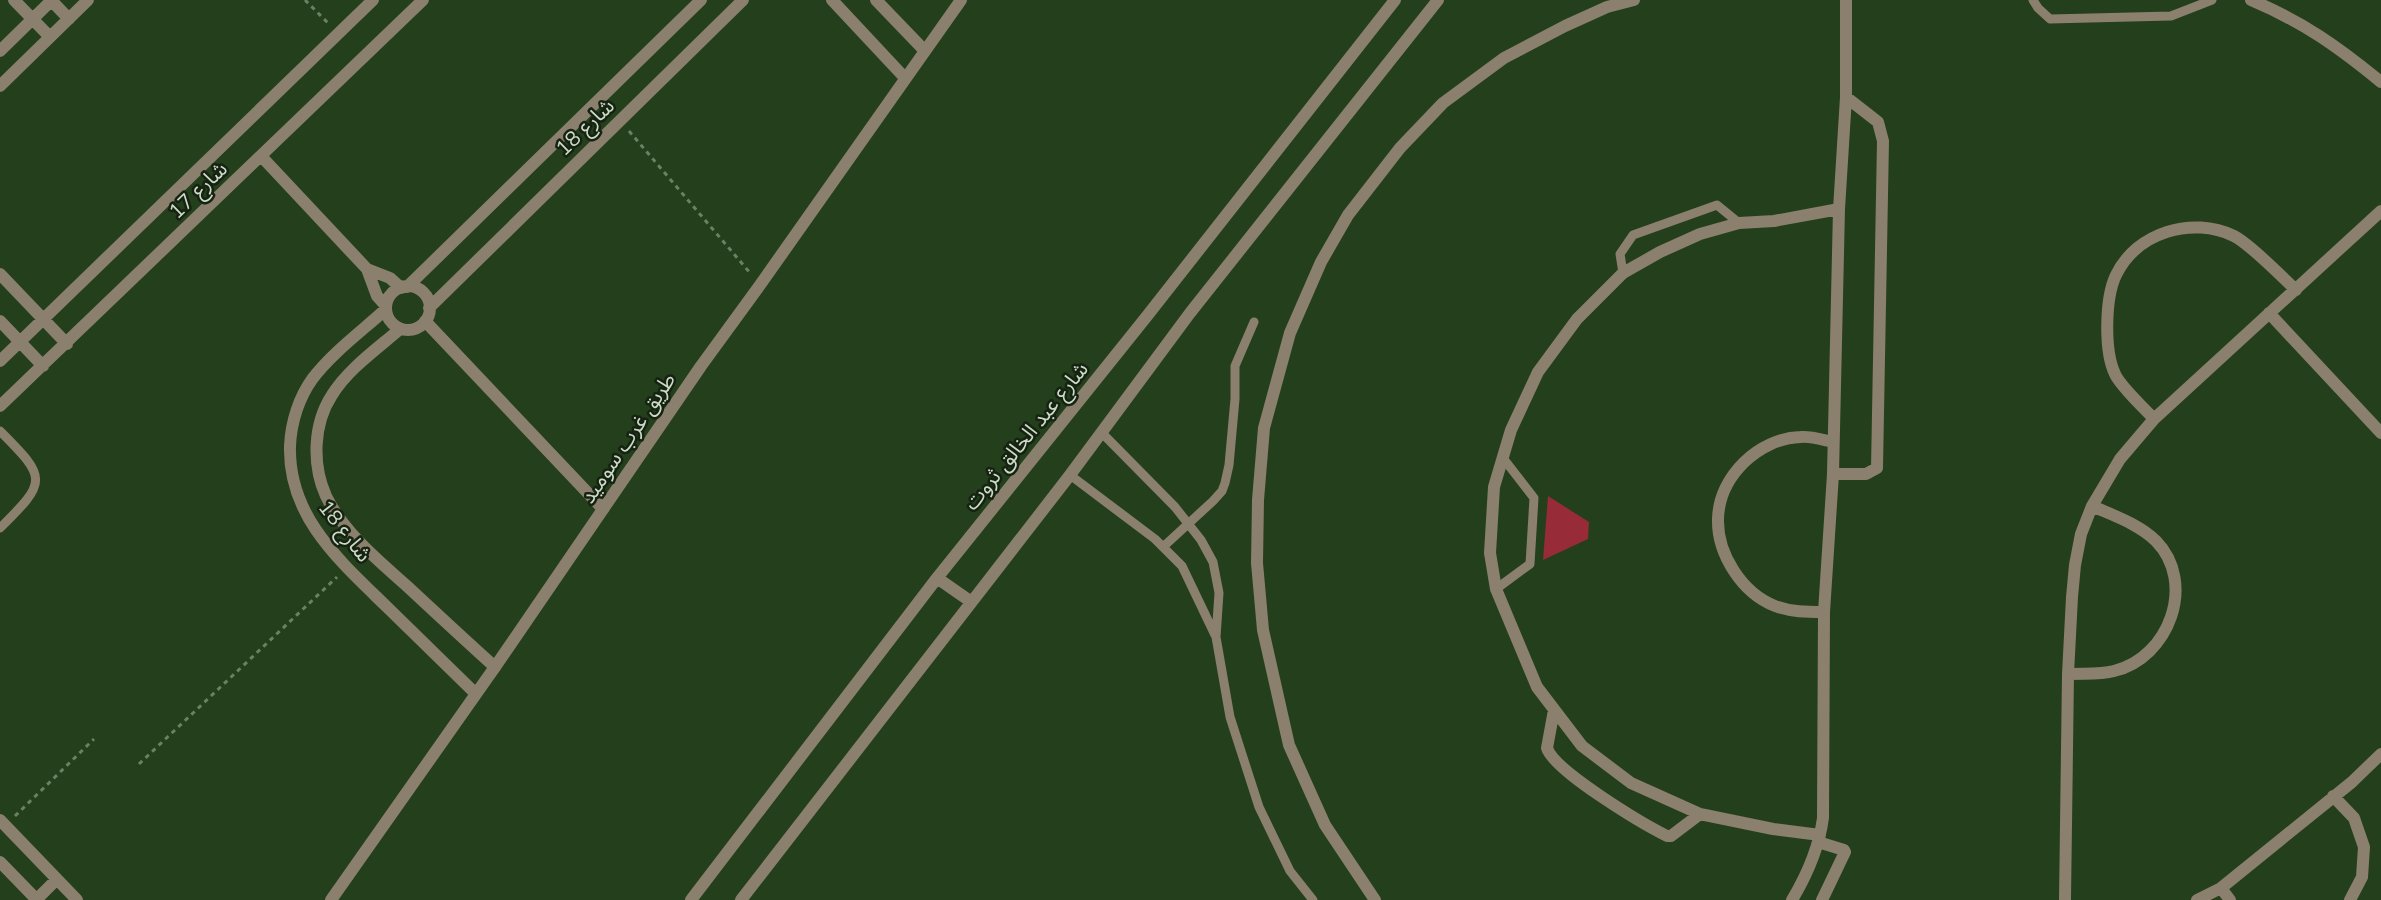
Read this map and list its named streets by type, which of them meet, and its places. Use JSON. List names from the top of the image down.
{
  "streets": {
    "street": [
      "شارع 18",
      "شارع 17",
      "شارع عبد الخالق ثروت",
      "طريق غرب سوميد"
    ]
  },
  "crossings": [
    ["شارع 18", "طريق غرب سوميد"]
  ]
}
